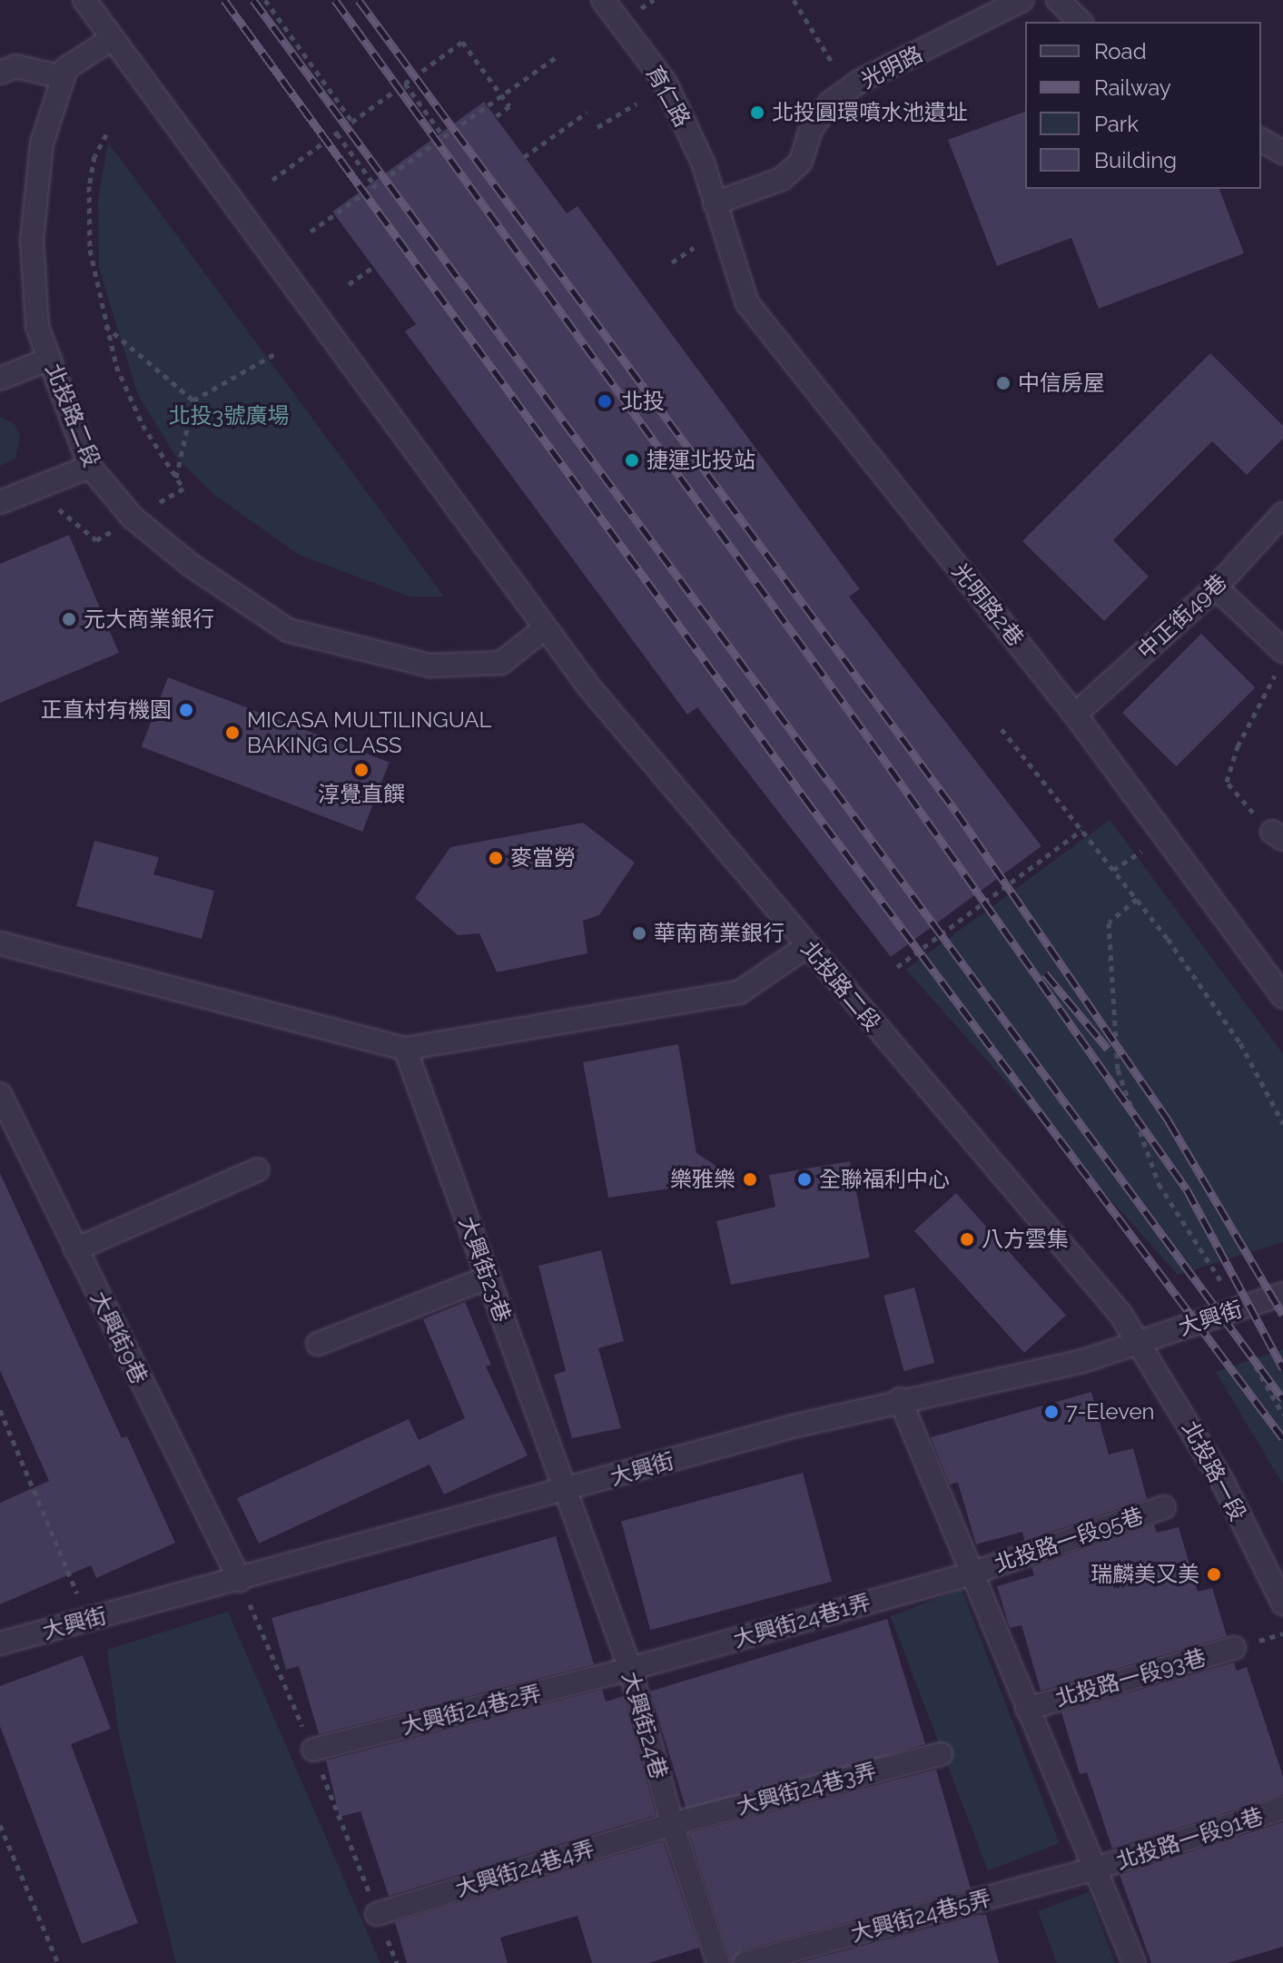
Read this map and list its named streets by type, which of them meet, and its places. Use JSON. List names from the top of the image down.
{
  "streets": {
    "street": [
      "光明路",
      "育仁路",
      "北投路二段",
      "光明路2巷",
      "中正街49巷",
      "大興街23巷",
      "大興街",
      "大興街9巷",
      "北投路一段",
      "北投路一段95巷",
      "大興街24巷1弄",
      "北投路一段93巷",
      "大興街24巷2弄",
      "大興街24巷",
      "大興街24巷3弄",
      "北投路一段91巷",
      "大興街24巷4弄",
      "大興街24巷5弄"
    ]
  },
  "crossings": [
    ["光明路", "育仁路"],
    ["光明路", "光明路2巷"],
    ["育仁路", "光明路2巷"],
    ["北投路二段", "大興街"],
    ["北投路二段", "北投路一段"],
    ["光明路2巷", "中正街49巷"],
    ["大興街23巷", "大興街"],
    ["大興街23巷", "大興街24巷"],
    ["大興街", "大興街9巷"],
    ["大興街", "北投路一段"],
    ["大興街", "大興街24巷"],
    ["北投路一段95巷", "大興街24巷1弄"],
    ["大興街24巷1弄", "大興街24巷2弄"],
    ["大興街24巷1弄", "大興街24巷"],
    ["大興街24巷2弄", "大興街24巷"],
    ["大興街24巷", "大興街24巷3弄"],
    ["大興街24巷", "大興街24巷4弄"],
    ["大興街24巷3弄", "大興街24巷4弄"],
    ["北投路一段91巷", "大興街24巷5弄"]
  ],
  "parks": ["北投3號廣場"],
  "places": [
    "北投圓環噴水池遺址",
    "中信房屋",
    "北投",
    "捷運北投站",
    "元大商業銀行",
    "正直村有機園",
    "MICASA MULTILINGUAL BAKING CLASS",
    "淳覺直饌",
    "麥當勞",
    "華南商業銀行",
    "樂雅樂",
    "全聯福利中心",
    "八方雲集",
    "7-Eleven",
    "瑞麟美又美"
  ],
  "legend": [
    "Road",
    "Railway",
    "Park",
    "Building"
  ]
}
